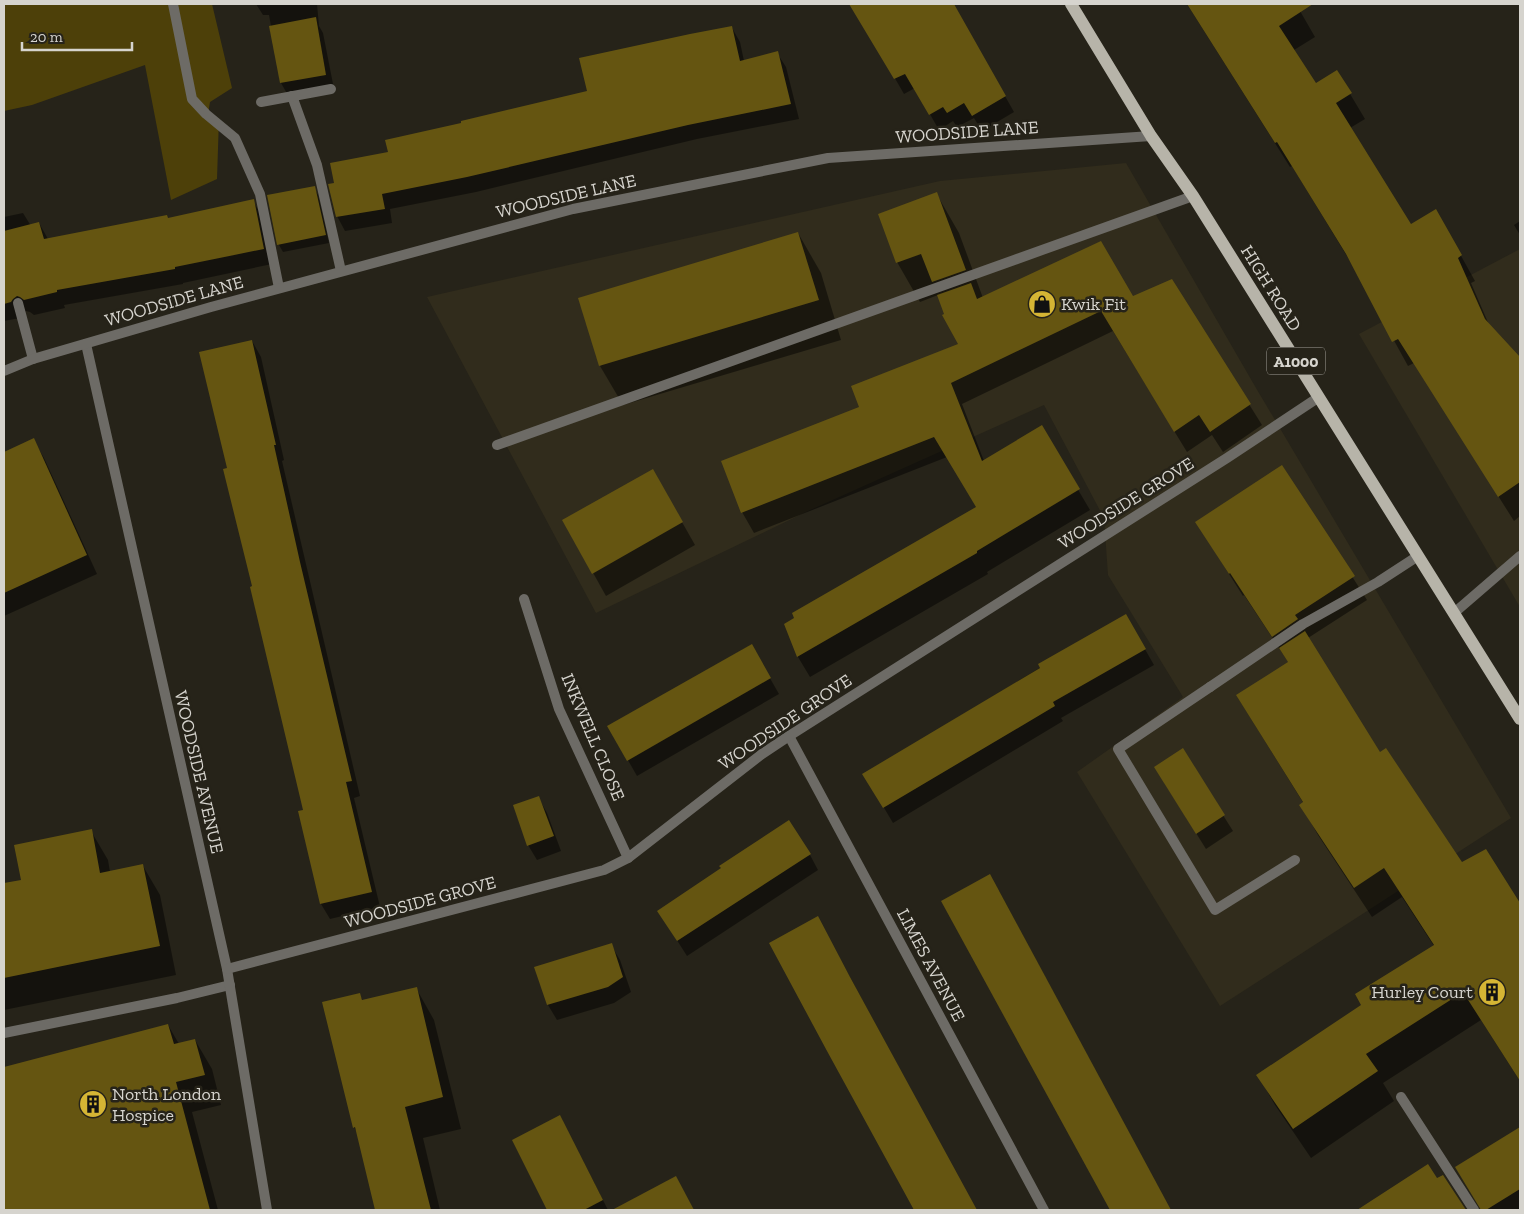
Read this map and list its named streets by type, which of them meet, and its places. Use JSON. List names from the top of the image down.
{
  "streets": {
    "main road": ["HIGH ROAD", "A1000"],
    "street": [
      "WOODSIDE LANE",
      "WOODSIDE GROVE",
      "INKWELL CLOSE",
      "WOODSIDE AVENUE",
      "LIMES AVENUE"
    ]
  },
  "crossings": [
    ["WOODSIDE LANE", "HIGH ROAD"],
    ["WOODSIDE LANE", "WOODSIDE AVENUE"],
    ["HIGH ROAD", "WOODSIDE GROVE"],
    ["WOODSIDE GROVE", "INKWELL CLOSE"],
    ["WOODSIDE GROVE", "WOODSIDE AVENUE"],
    ["WOODSIDE GROVE", "LIMES AVENUE"]
  ],
  "places": {
    "shop": ["Kwik Fit"],
    "building": ["Hurley Court", "North London Hospice"]
  },
  "scale_bar": "20 m"
}
